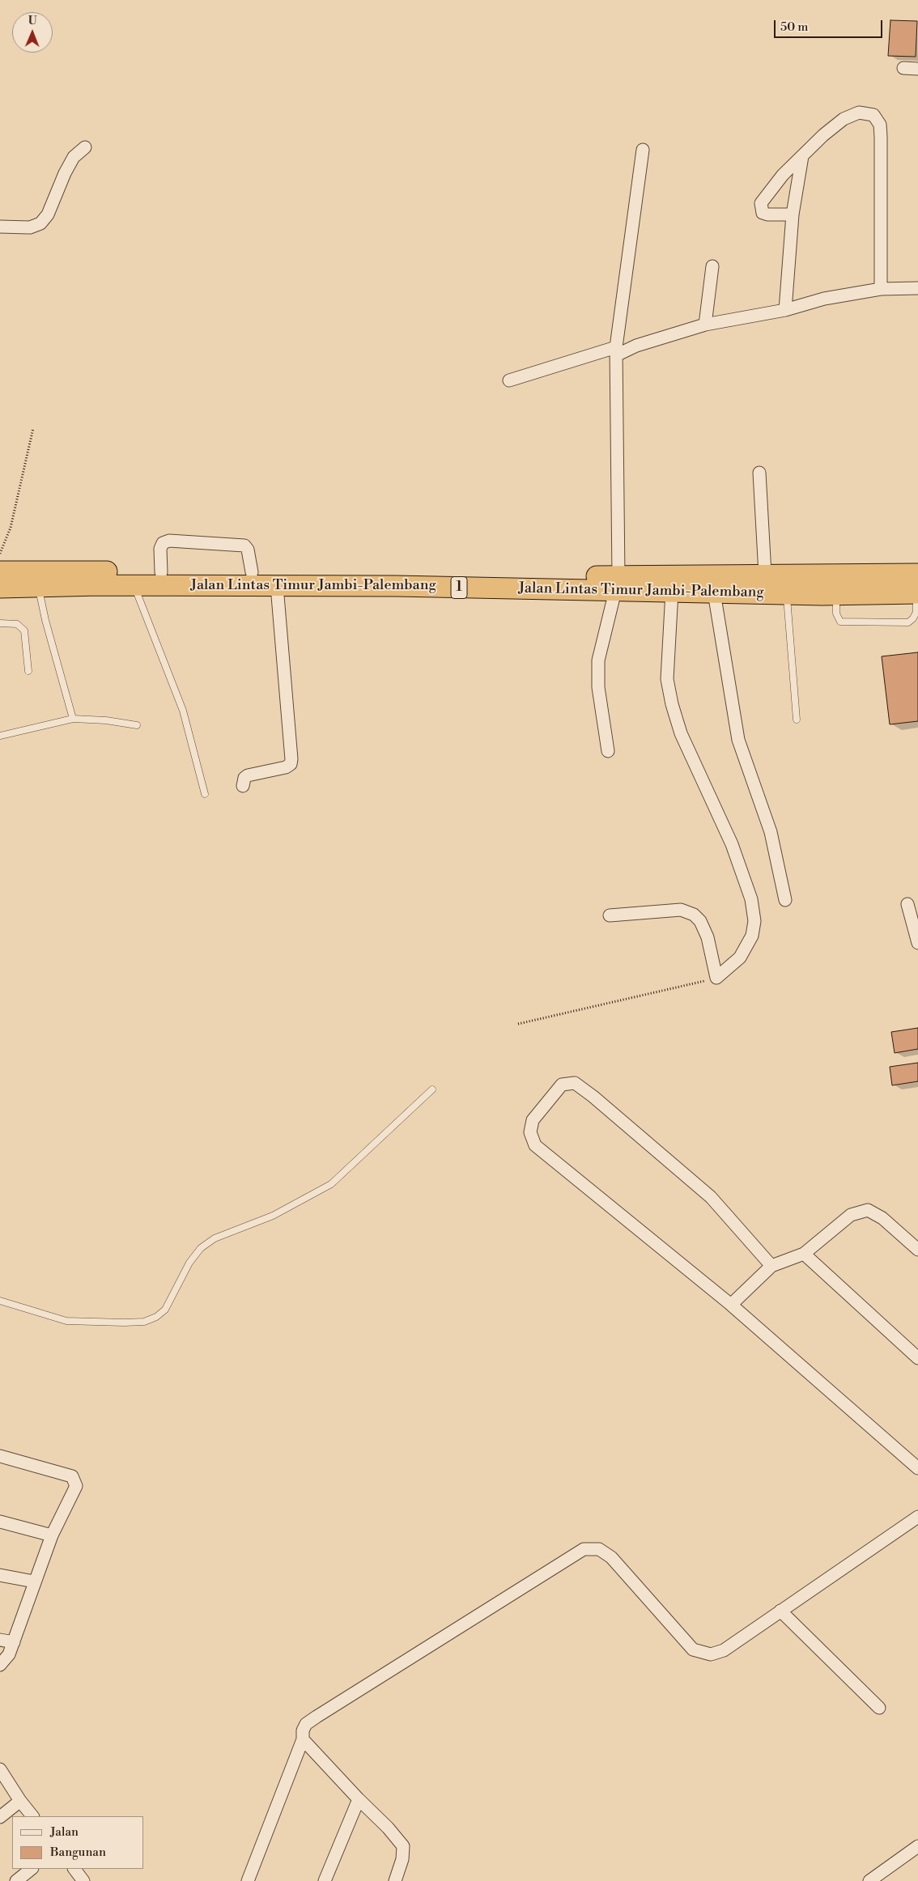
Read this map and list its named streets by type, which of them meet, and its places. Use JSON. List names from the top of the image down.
{
  "streets": {
    "highway": ["Jalan Lintas Timur Jambi-Palembang", "1"]
  },
  "legend": ["Jalan", "Bangunan"],
  "scale_bar": "50 m",
  "north": "top"
}
